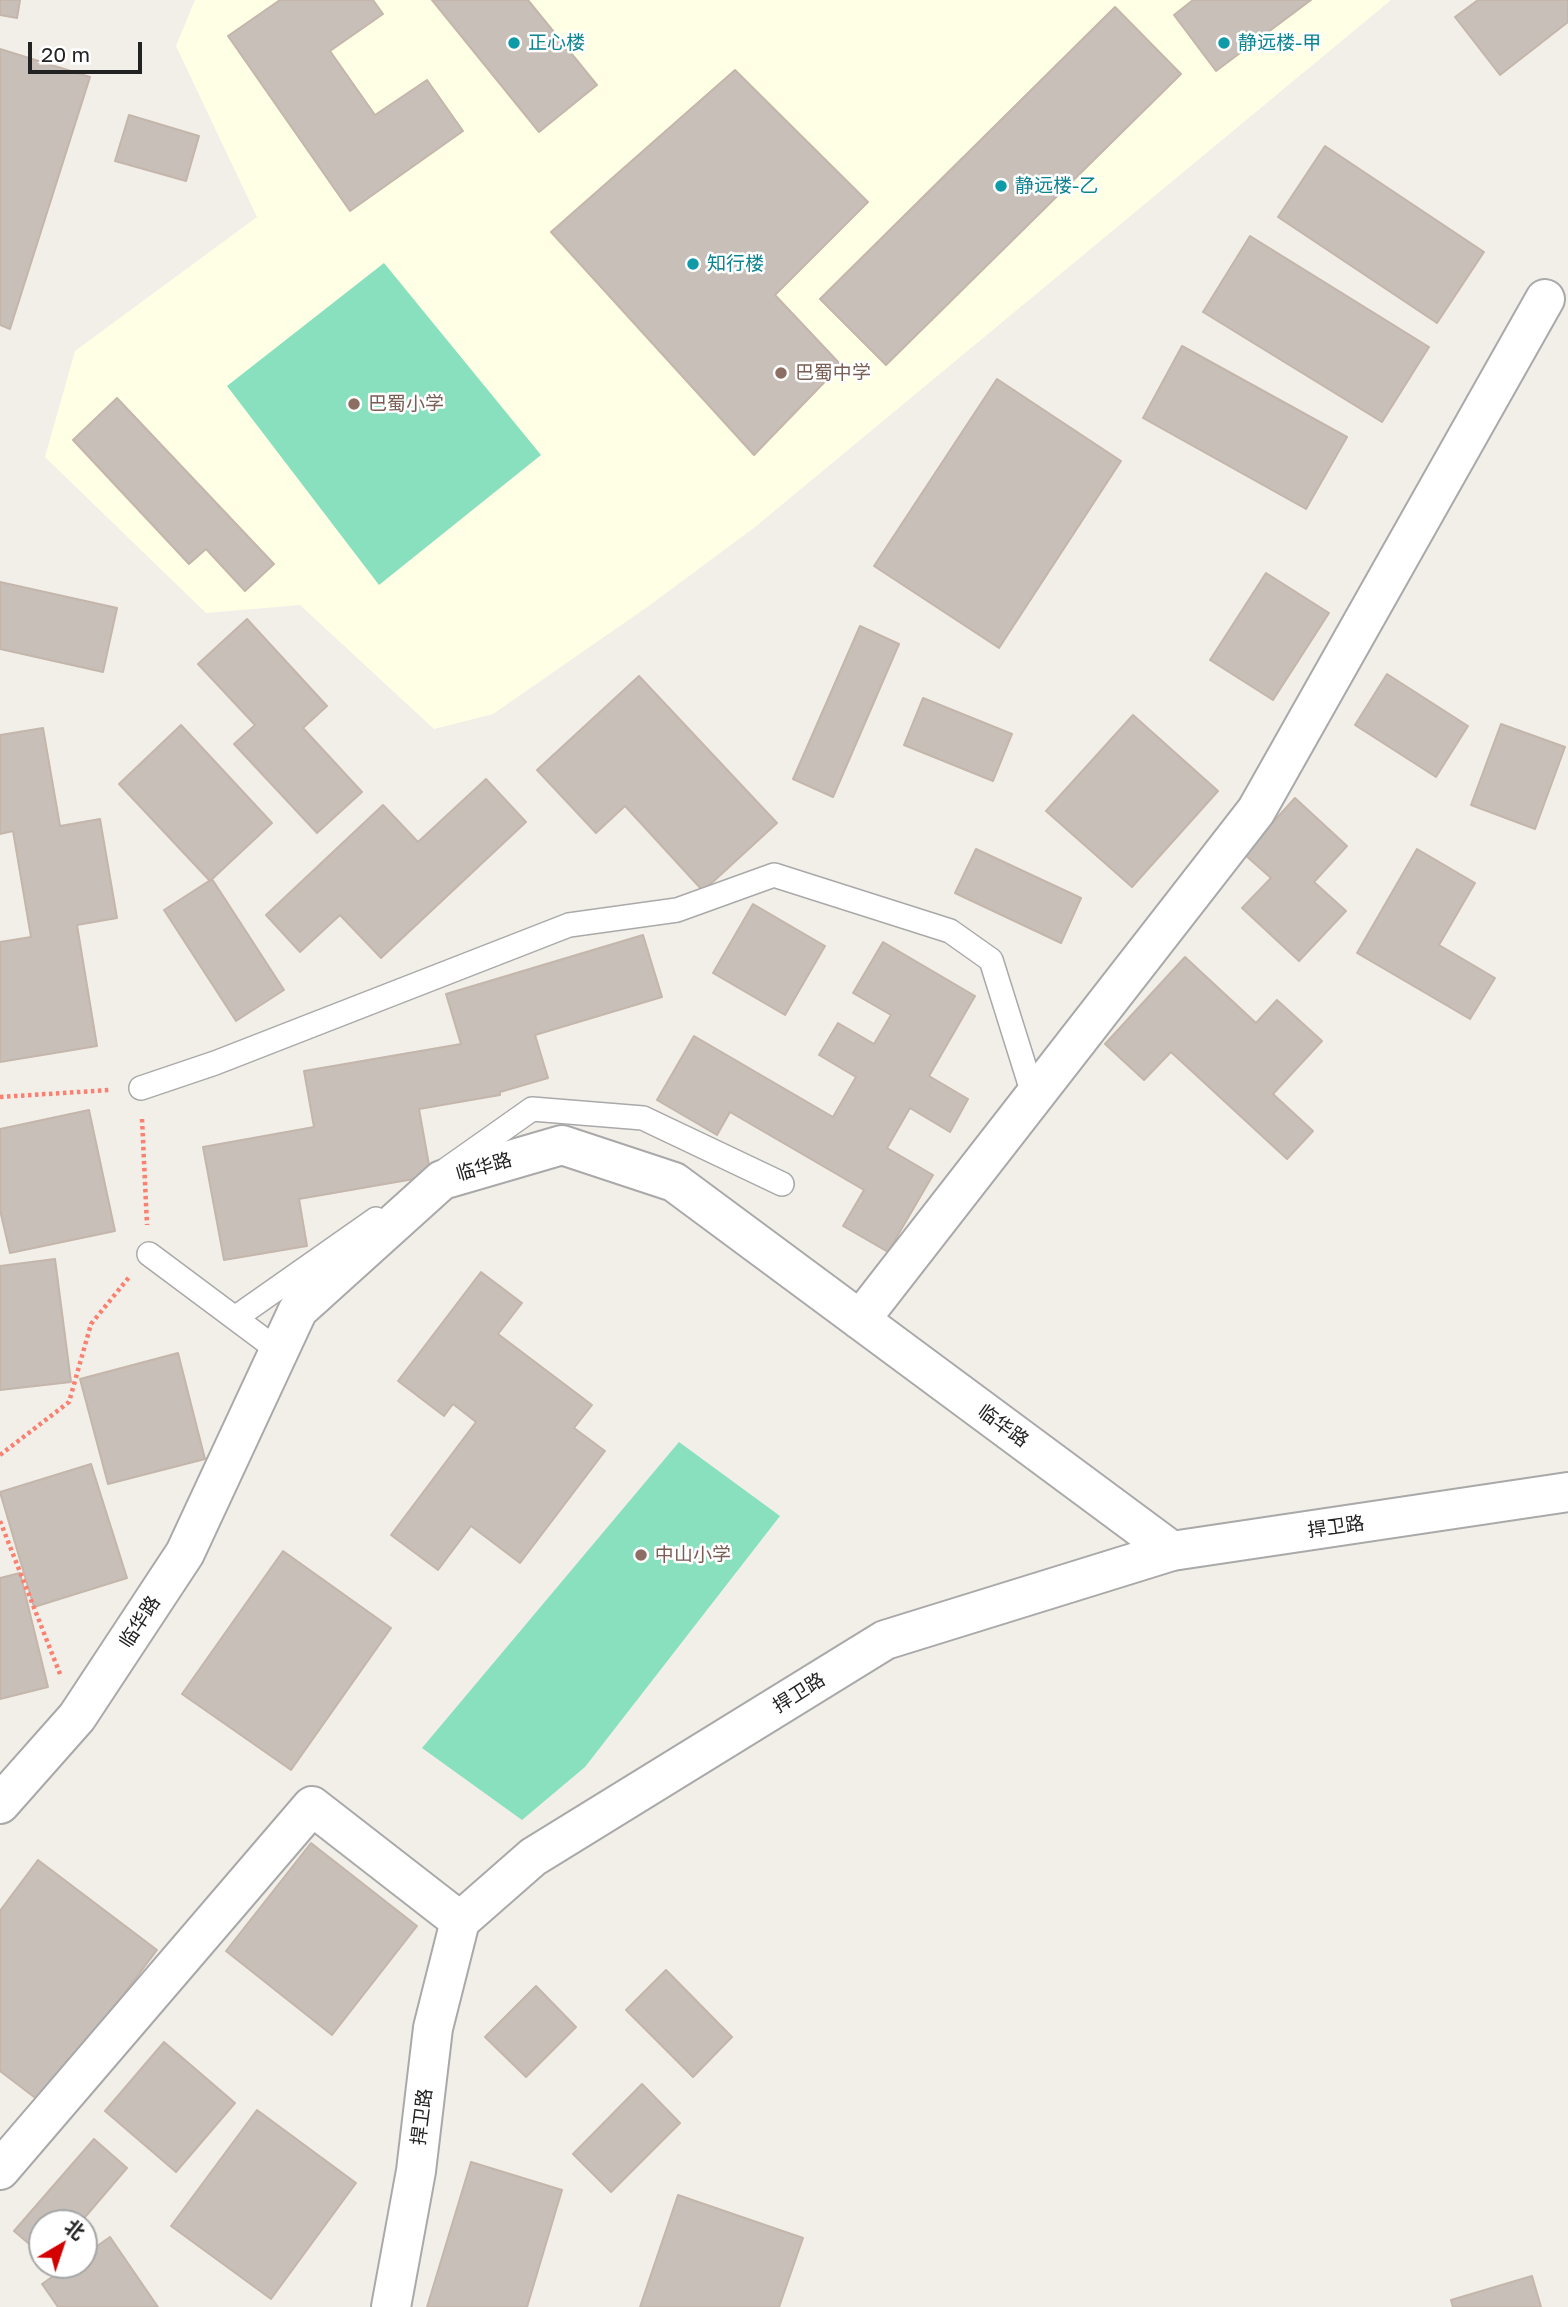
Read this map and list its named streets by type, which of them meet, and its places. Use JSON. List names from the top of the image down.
{
  "streets": {
    "street": ["临华路", "捍卫路"]
  },
  "crossings": [
    ["临华路", "捍卫路"]
  ],
  "places": [
    "正心楼",
    "静远楼-甲",
    "静远楼-乙",
    "知行楼",
    "巴蜀中学",
    "巴蜀小学",
    "中山小学"
  ],
  "scale_bar": "20 m",
  "north": "top right"
}
